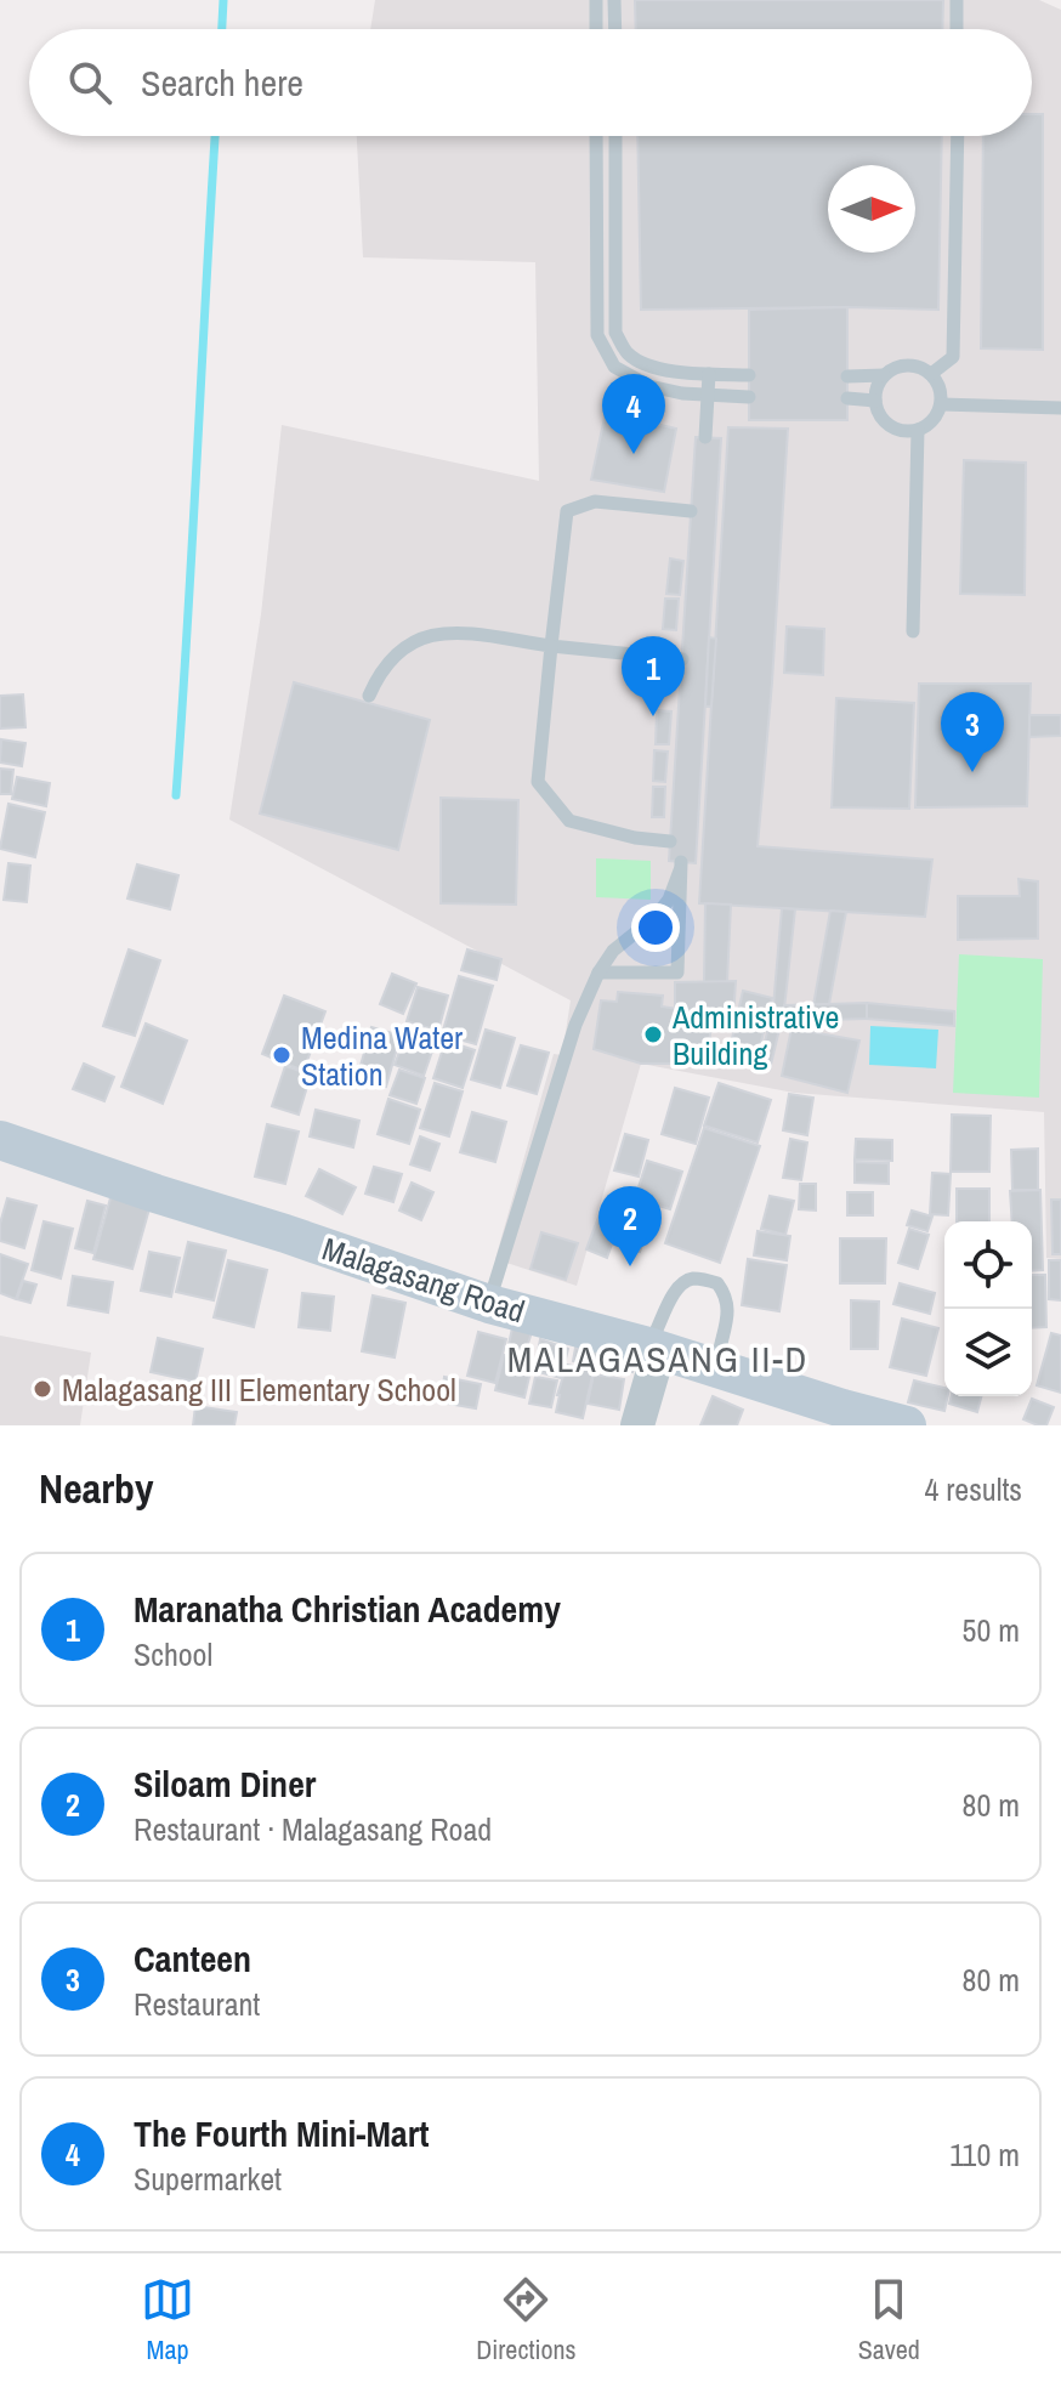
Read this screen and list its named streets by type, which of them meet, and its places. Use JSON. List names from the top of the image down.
{
  "streets": {
    "main road": ["Malagasang Road"]
  },
  "districts": ["MALAGASANG II-D"],
  "places": ["Administrative Building", "Medina Water Station", "Malagasang III Elementary School"],
  "north": "right",
  "page": {
    "search": "Search here",
    "pins": [
      "4",
      "1",
      "3",
      "2"
    ],
    "heading": ["Nearby", "4 results"],
    "list": [
      {
        "mark": "1",
        "name": "Maranatha Christian Academy",
        "note": "School",
        "value": "50 m"
      },
      {
        "mark": "2",
        "name": "Siloam Diner",
        "note": "Restaurant · Malagasang Road",
        "value": "80 m"
      },
      {
        "mark": "3",
        "name": "Canteen",
        "note": "Restaurant",
        "value": "80 m"
      },
      {
        "mark": "4",
        "name": "The Fourth Mini-Mart",
        "note": "Supermarket",
        "value": "110 m"
      }
    ],
    "nav": ["Map", "Directions", "Saved"]
  }
}
